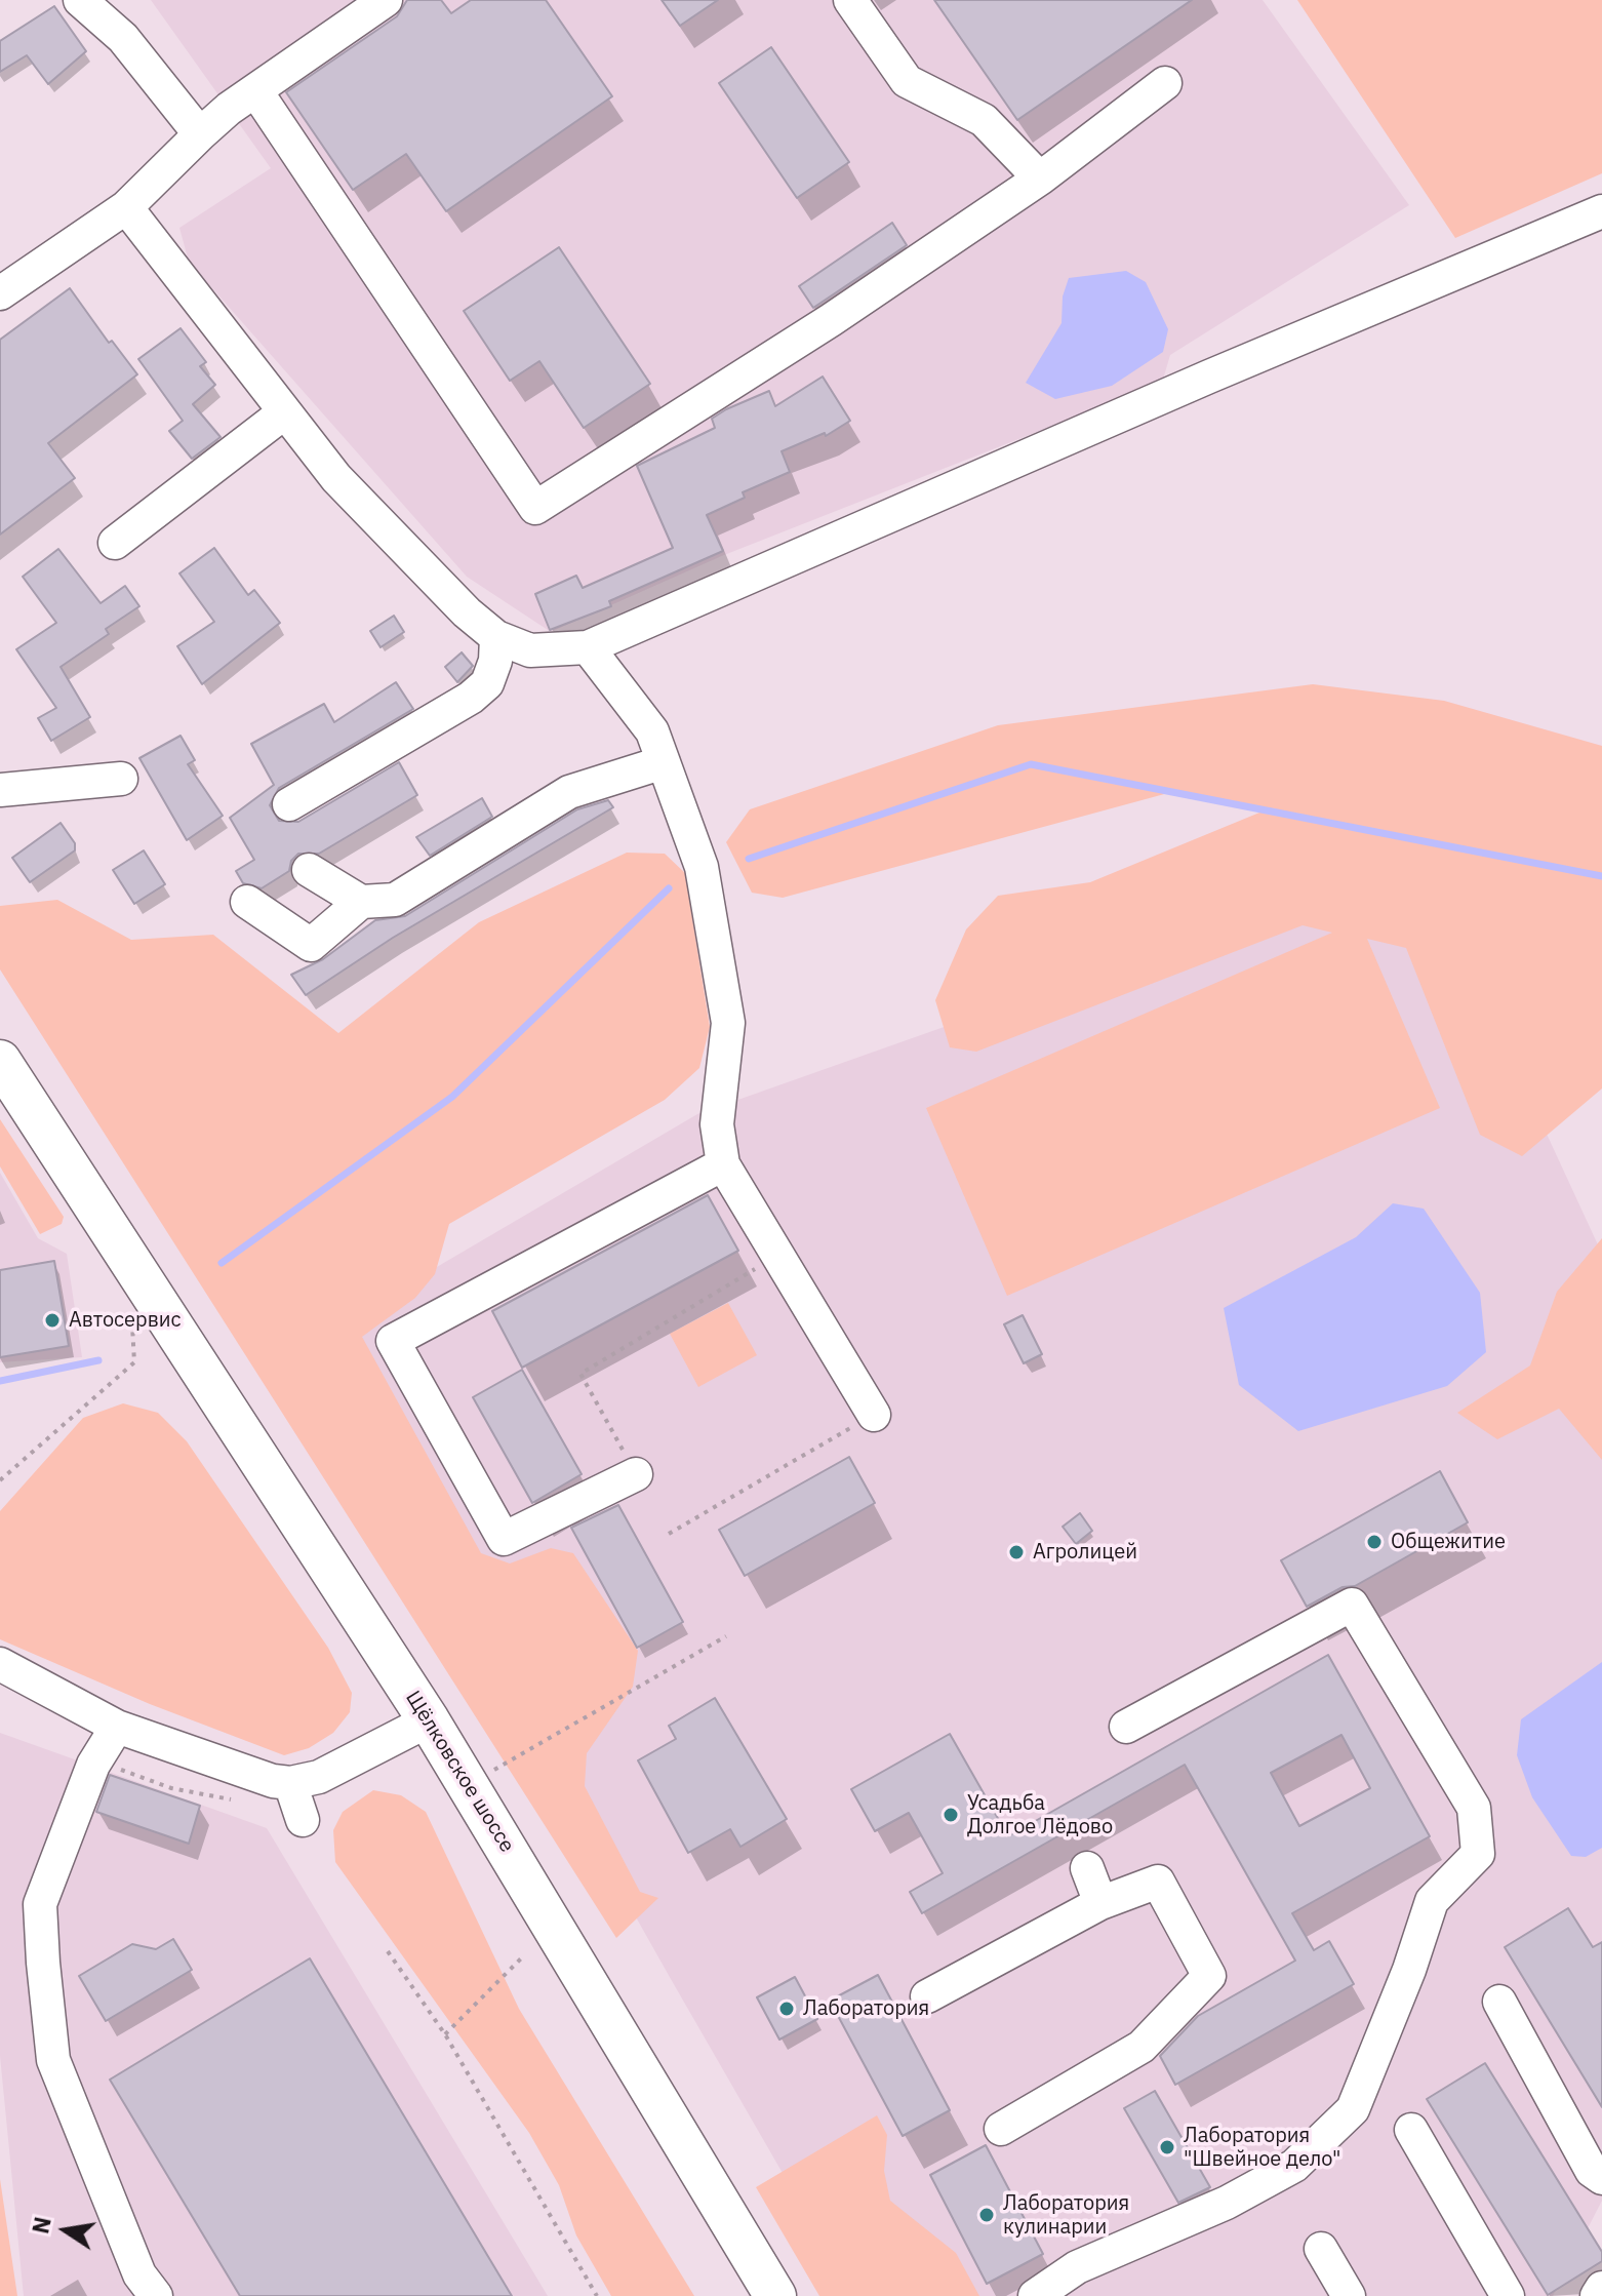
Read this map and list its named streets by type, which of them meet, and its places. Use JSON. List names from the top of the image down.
{
  "streets": {
    "main road": ["Щёлковское шоссе"]
  },
  "places": [
    "Автосервис",
    "Общежитие",
    "Агролицей",
    "Усадьба Долгое Лёдово",
    "Лаборатория",
    "Лаборатория \"Швейное дело\"",
    "Лаборатория кулинарии"
  ],
  "north": "left"
}
